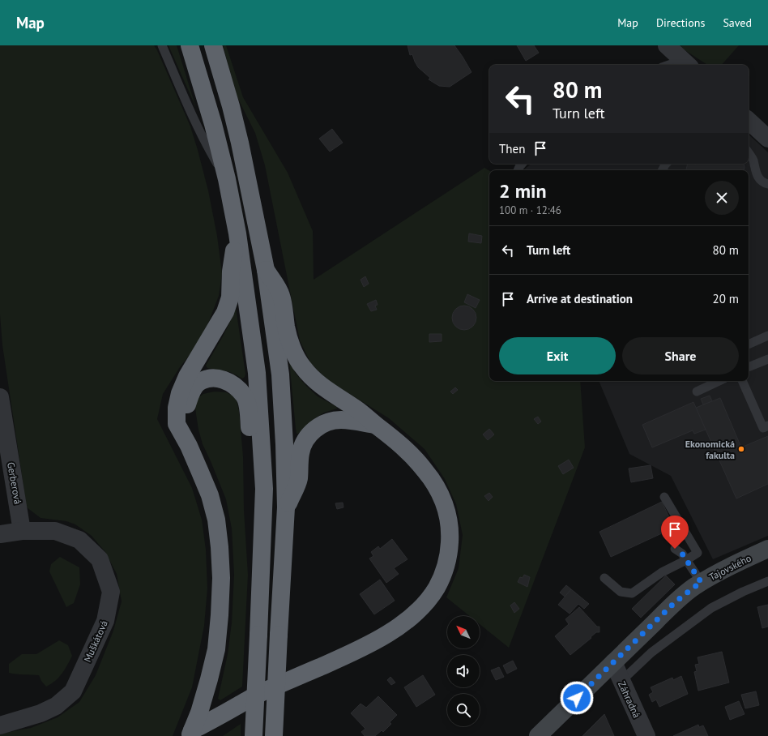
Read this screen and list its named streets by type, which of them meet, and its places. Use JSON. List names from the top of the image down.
{
  "streets": {
    "street": [
      "Gerberová",
      "Tajovského",
      "Muškátová",
      "Záhradná"
    ]
  },
  "crossings": [
    ["Gerberová", "Muškátová"],
    ["Tajovského", "Záhradná"]
  ],
  "places": ["Ekonomická fakulta"],
  "north": "top left",
  "page": {
    "header": "Map",
    "nav": ["Map", "Directions", "Saved"],
    "turn": ["80 m", "Turn left"],
    "then": "Then",
    "heading": ["2 min", "100 m · 12:46"],
    "list": [
      {
        "name": "Turn left",
        "value": "80 m"
      },
      {
        "name": "Arrive at destination",
        "value": "20 m"
      }
    ],
    "buttons": ["Exit", "Share"]
  }
}
